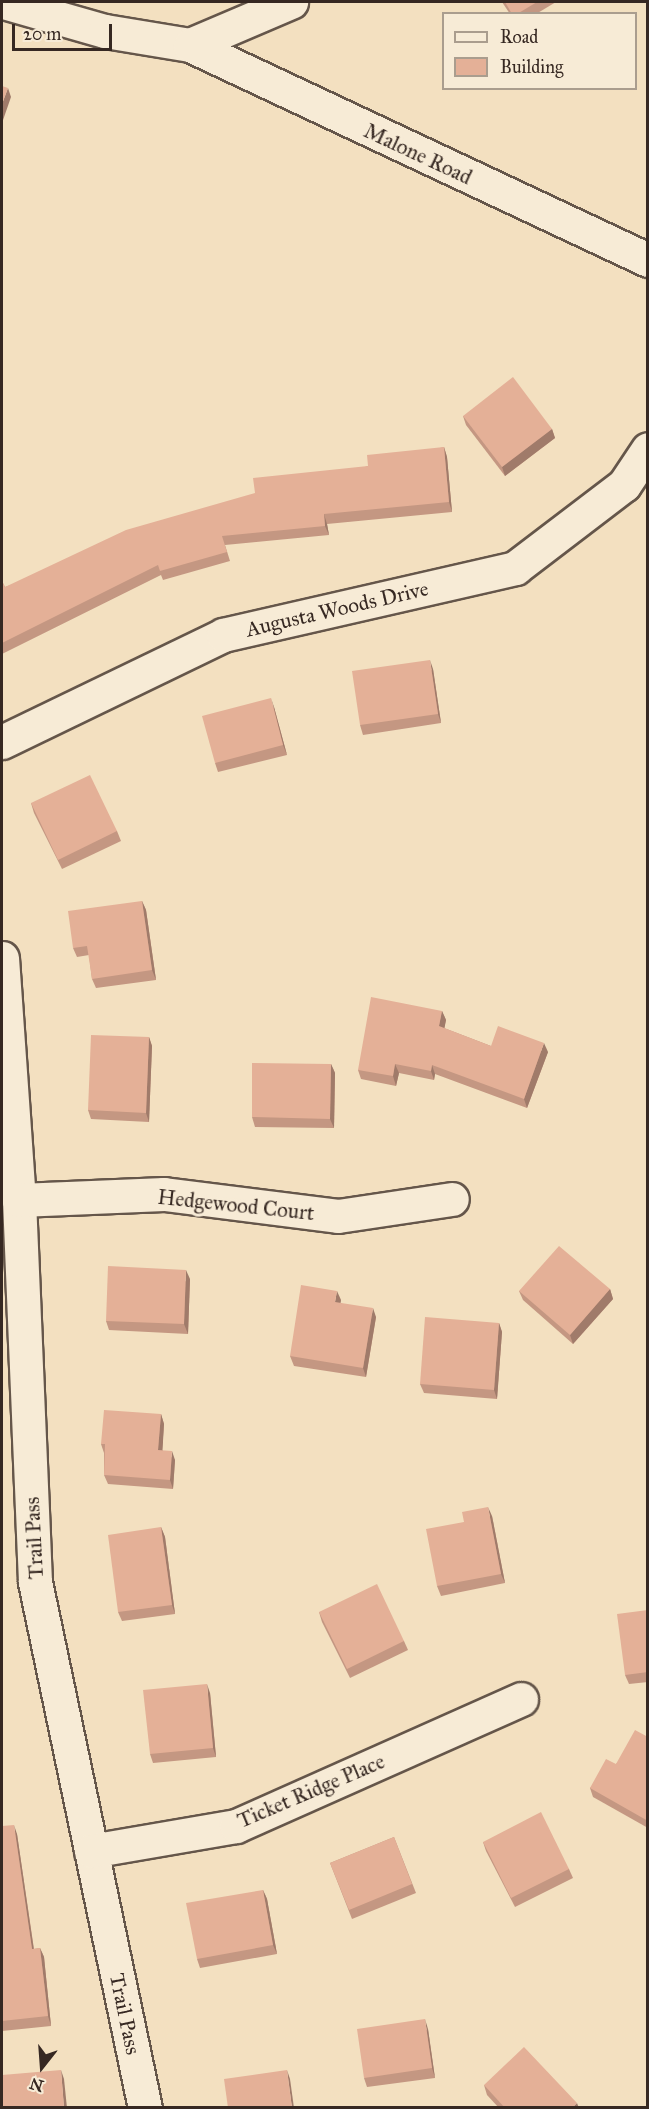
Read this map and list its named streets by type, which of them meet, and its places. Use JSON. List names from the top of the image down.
{
  "streets": {
    "street": [
      "Malone Road",
      "Augusta Woods Drive",
      "Hedgewood Court",
      "Trail Pass",
      "Ticket Ridge Place"
    ]
  },
  "crossings": [
    ["Hedgewood Court", "Trail Pass"],
    ["Trail Pass", "Ticket Ridge Place"]
  ],
  "legend": ["Road", "Building"],
  "scale_bar": "20 m",
  "north": "bottom"
}
